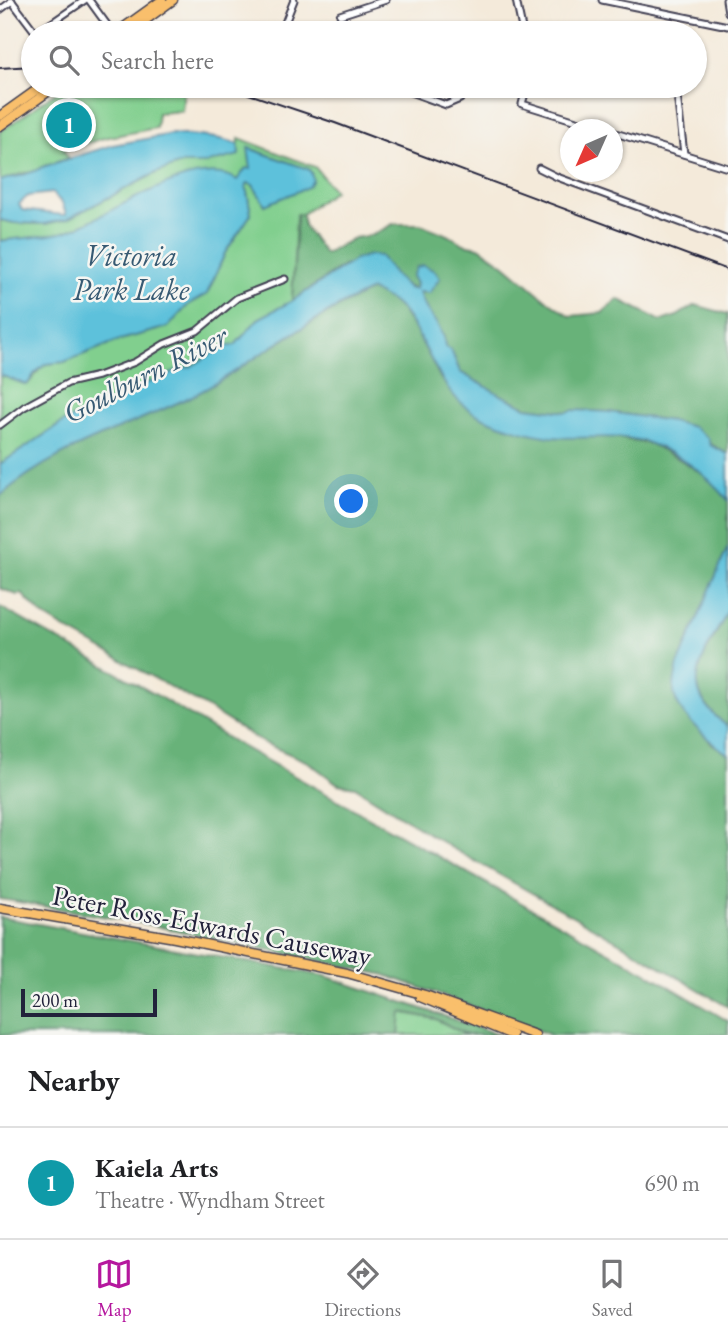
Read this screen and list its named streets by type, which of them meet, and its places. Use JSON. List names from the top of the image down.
{
  "streets": {
    "highway": ["Peter Ross-Edwards Causeway"]
  },
  "water": ["Victoria Park Lake", "Goulburn River"],
  "scale_bar": "200 m",
  "north": "bottom left",
  "page": {
    "search": "Search here",
    "pins": "1",
    "scale": "200 m",
    "heading": "Nearby",
    "list": [
      {
        "mark": "1",
        "name": "Kaiela Arts",
        "note": "Theatre · Wyndham Street",
        "value": "690 m"
      }
    ],
    "nav": ["Map", "Directions", "Saved"]
  }
}
